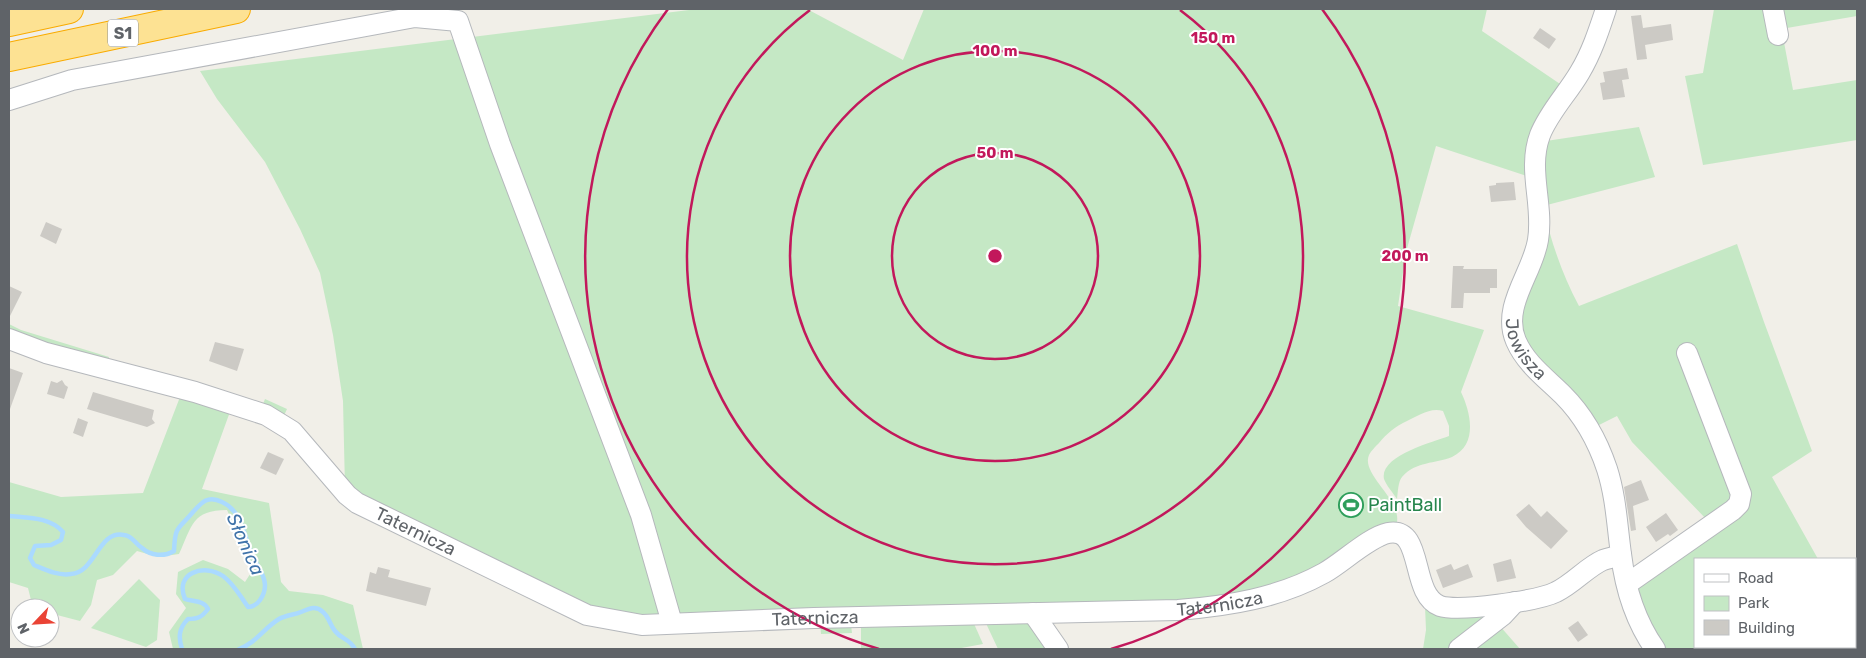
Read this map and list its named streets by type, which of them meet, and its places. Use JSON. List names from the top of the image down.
{
  "streets": {
    "highway": ["S1"],
    "street": ["Jowisza", "Taternicza"]
  },
  "crossings": [
    ["Jowisza", "Taternicza"]
  ],
  "water": ["Słonica"],
  "places": {
    "sports": ["PaintBall"]
  },
  "legend": ["Road", "Park", "Building"],
  "north": "bottom left",
  "rings": [
    "150 m",
    "100 m",
    "50 m",
    "200 m"
  ]
}
